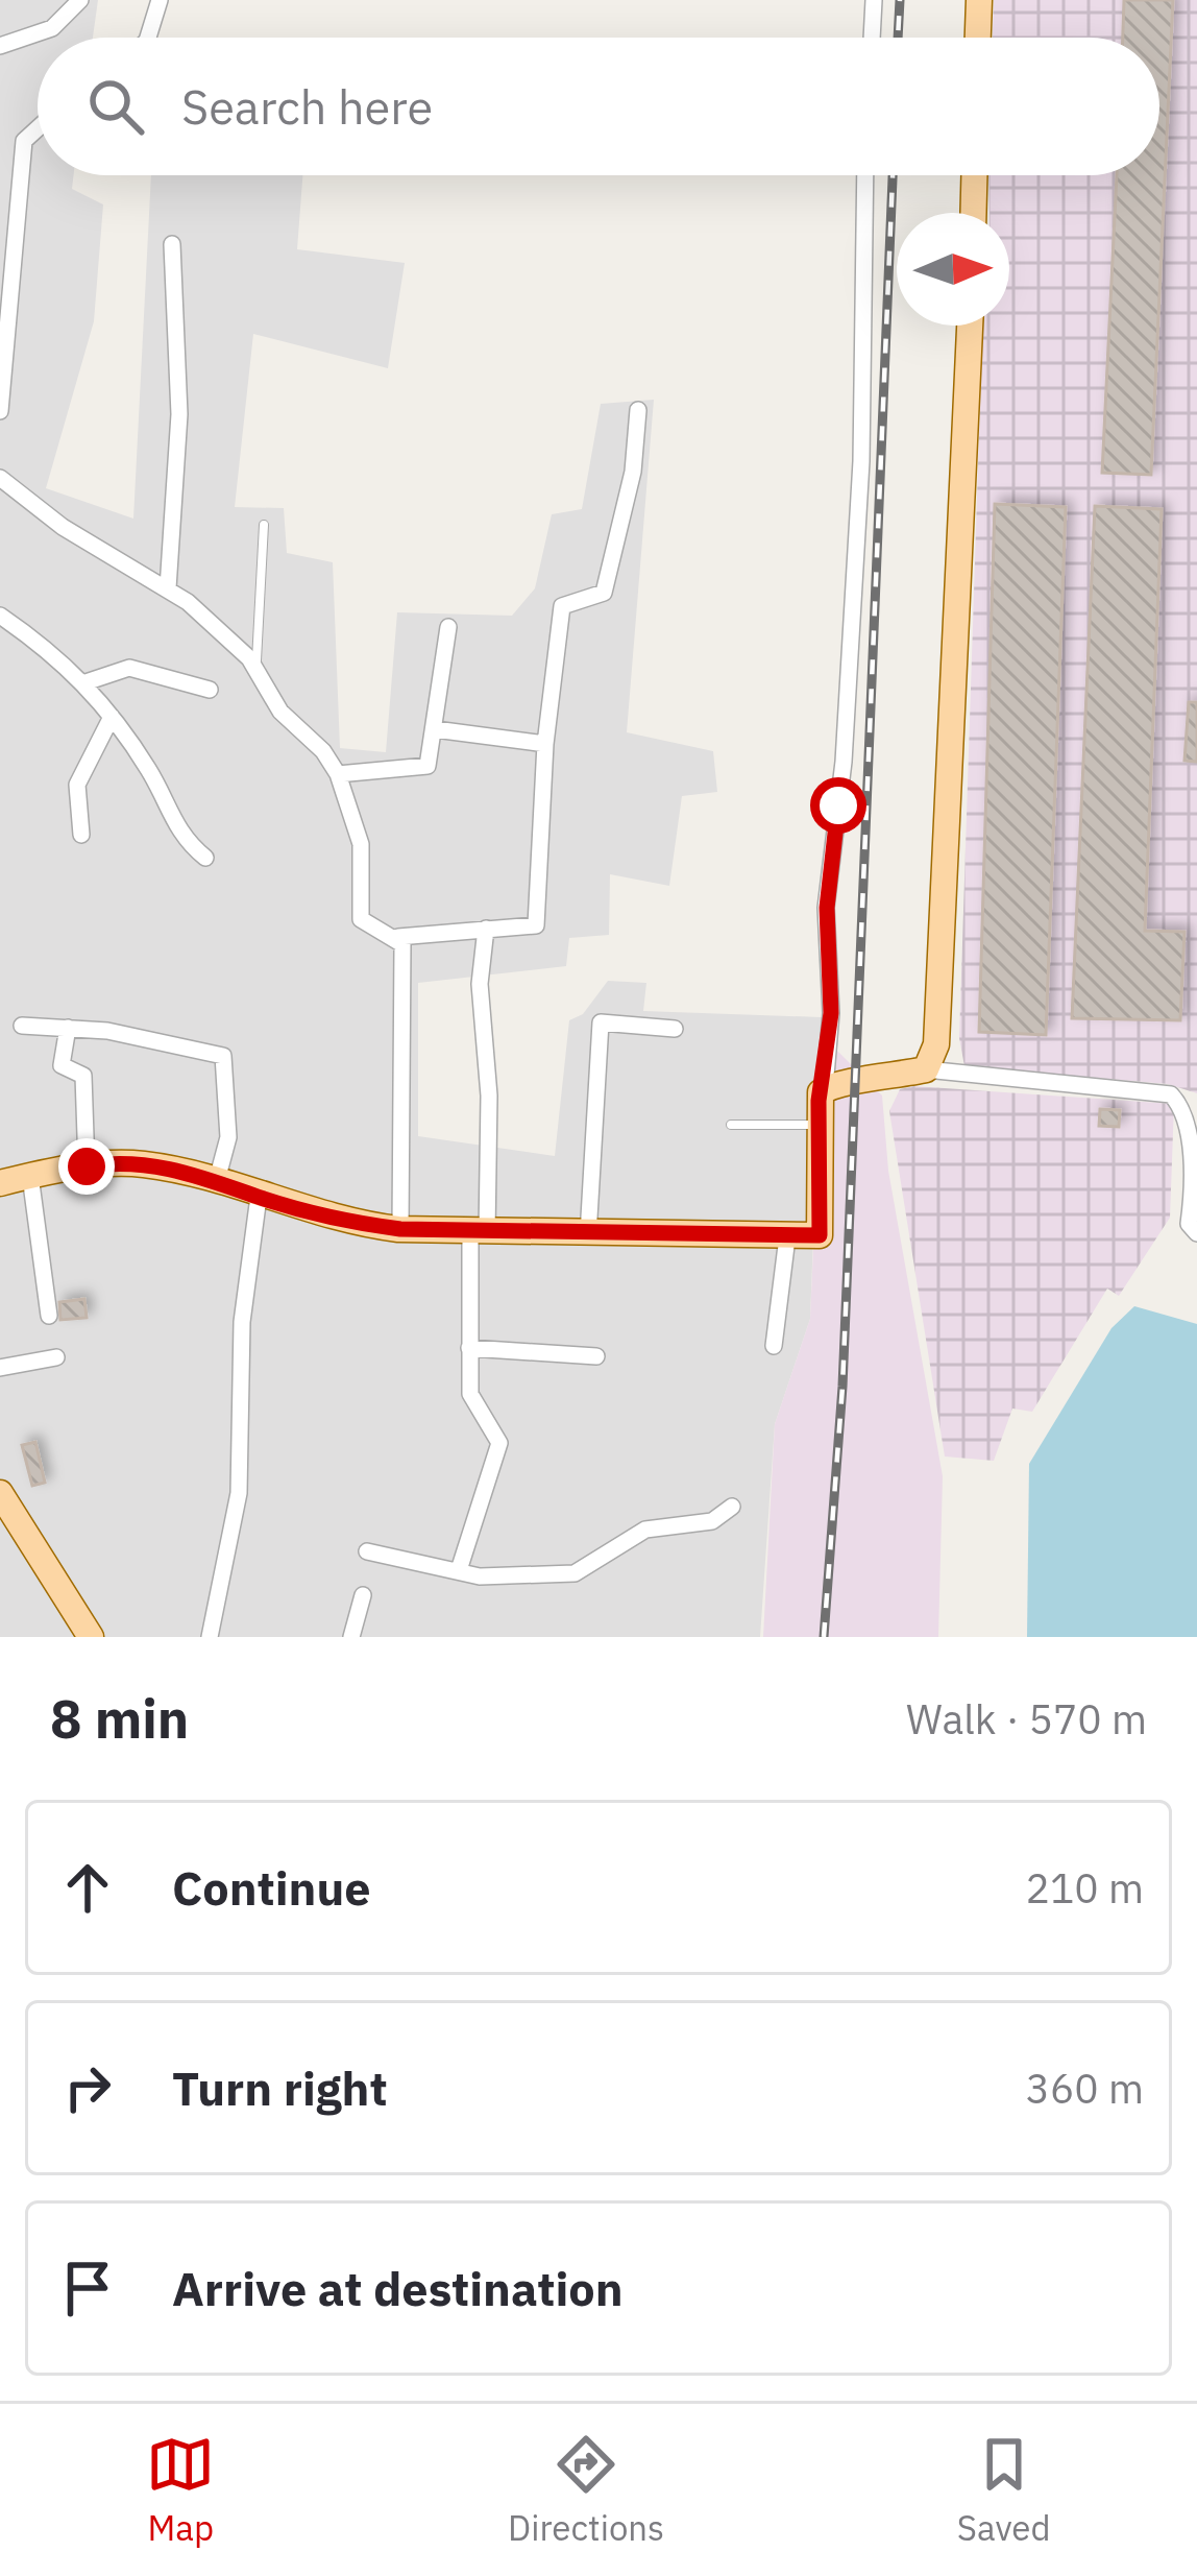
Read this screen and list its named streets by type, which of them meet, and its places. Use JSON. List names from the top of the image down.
{
  "north": "right",
  "page": {
    "search": "Search here",
    "heading": ["8 min", "Walk · 570 m"],
    "list": [
      ["Continue", "210 m"],
      ["Turn right", "360 m"],
      "Arrive at destination"
    ],
    "nav": ["Map", "Directions", "Saved"]
  }
}
